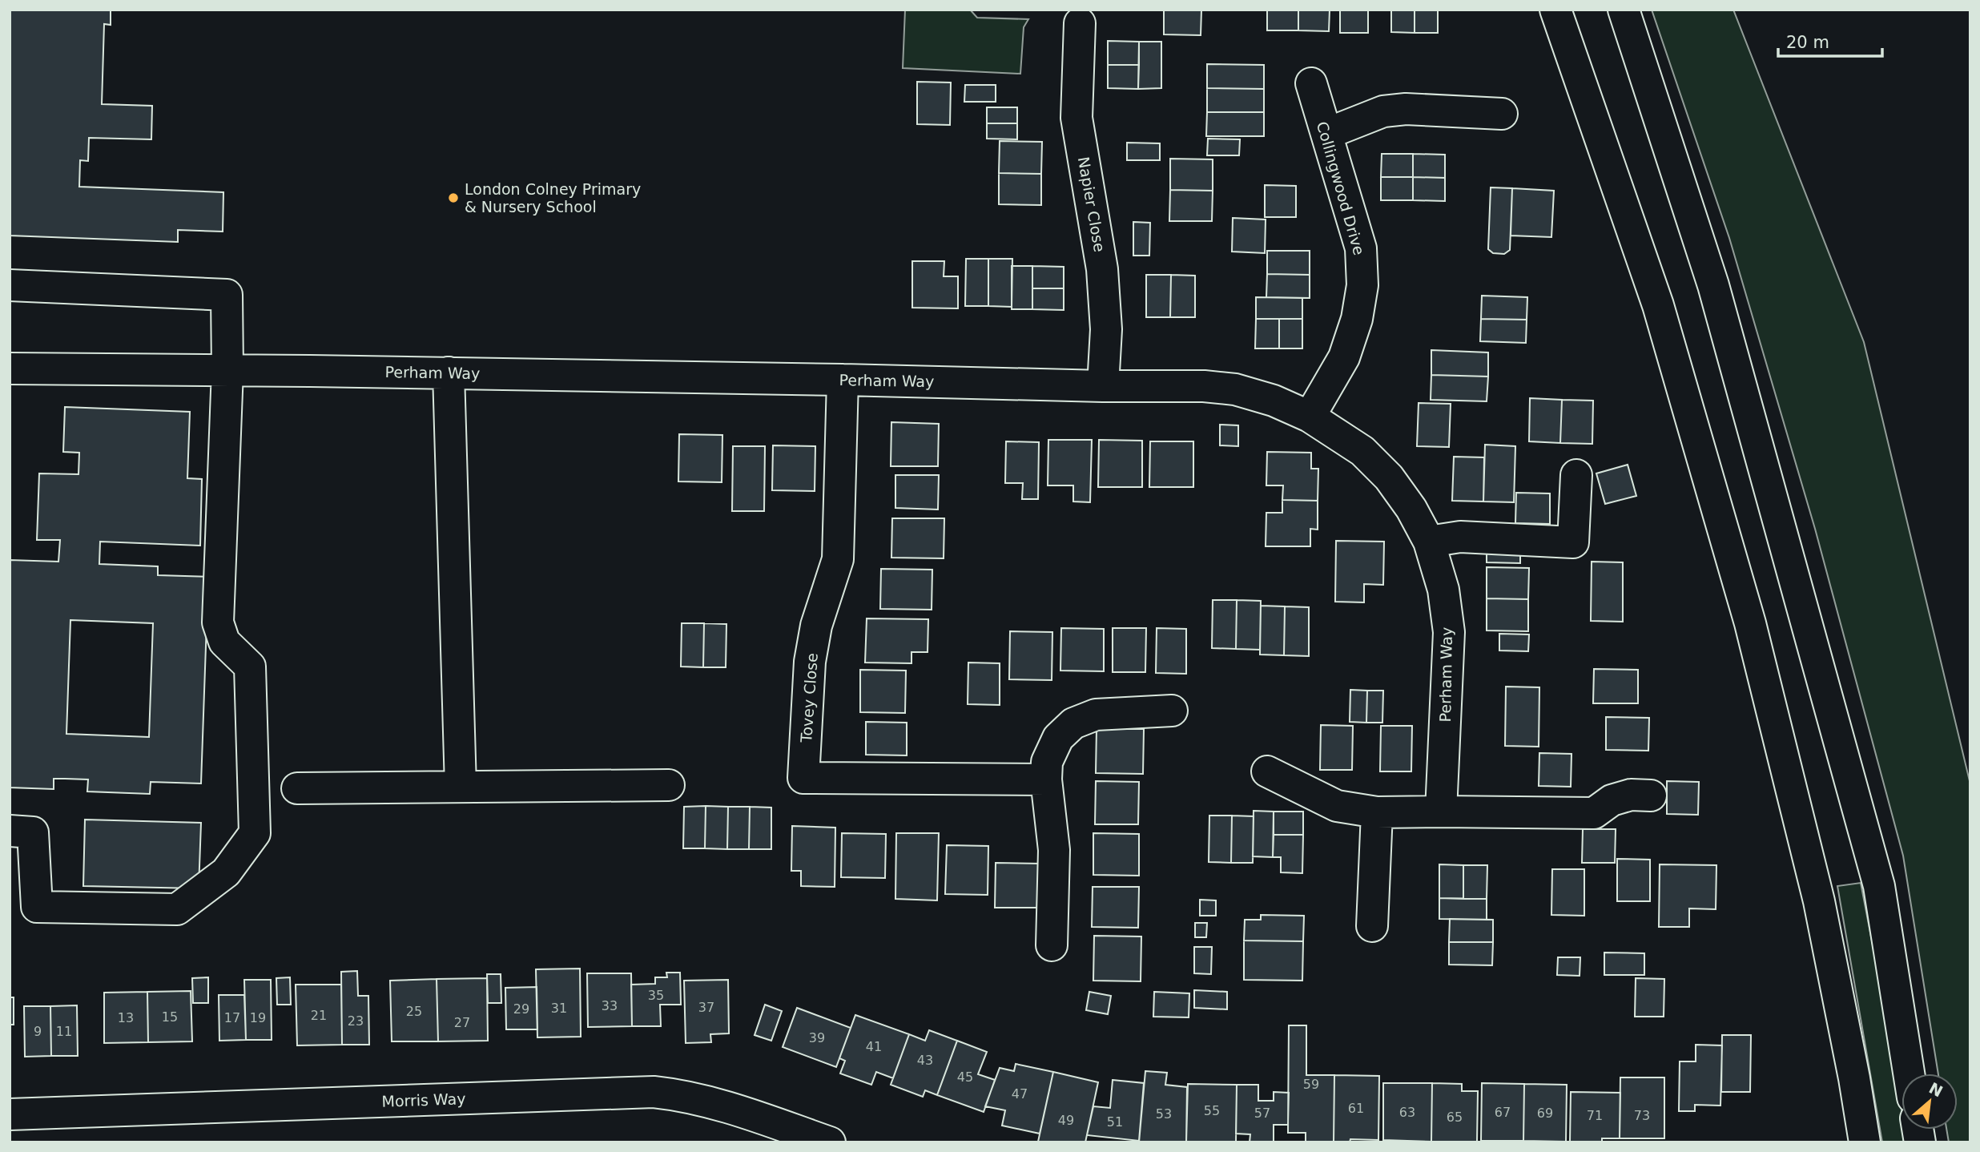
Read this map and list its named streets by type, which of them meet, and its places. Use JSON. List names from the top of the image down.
{
  "streets": {
    "street": [
      "Collingwood Drive",
      "Napier Close",
      "Perham Way",
      "Tovey Close",
      "Morris Way"
    ]
  },
  "crossings": [
    ["Collingwood Drive", "Perham Way"],
    ["Napier Close", "Perham Way"],
    ["Perham Way", "Tovey Close"]
  ],
  "places": ["London Colney Primary & Nursery School"],
  "house_numbers": [
    "35",
    "33",
    "37",
    "31",
    "29",
    "25",
    "21",
    "15",
    "13",
    "17",
    "19",
    "23",
    "27",
    "9",
    "11",
    "39",
    "41",
    "43",
    "45",
    "59",
    "47",
    "61",
    "55",
    "63",
    "67",
    "57",
    "69",
    "53",
    "71",
    "73",
    "65",
    "49",
    "51"
  ],
  "scale_bar": "20 m",
  "north": "top right"
}
